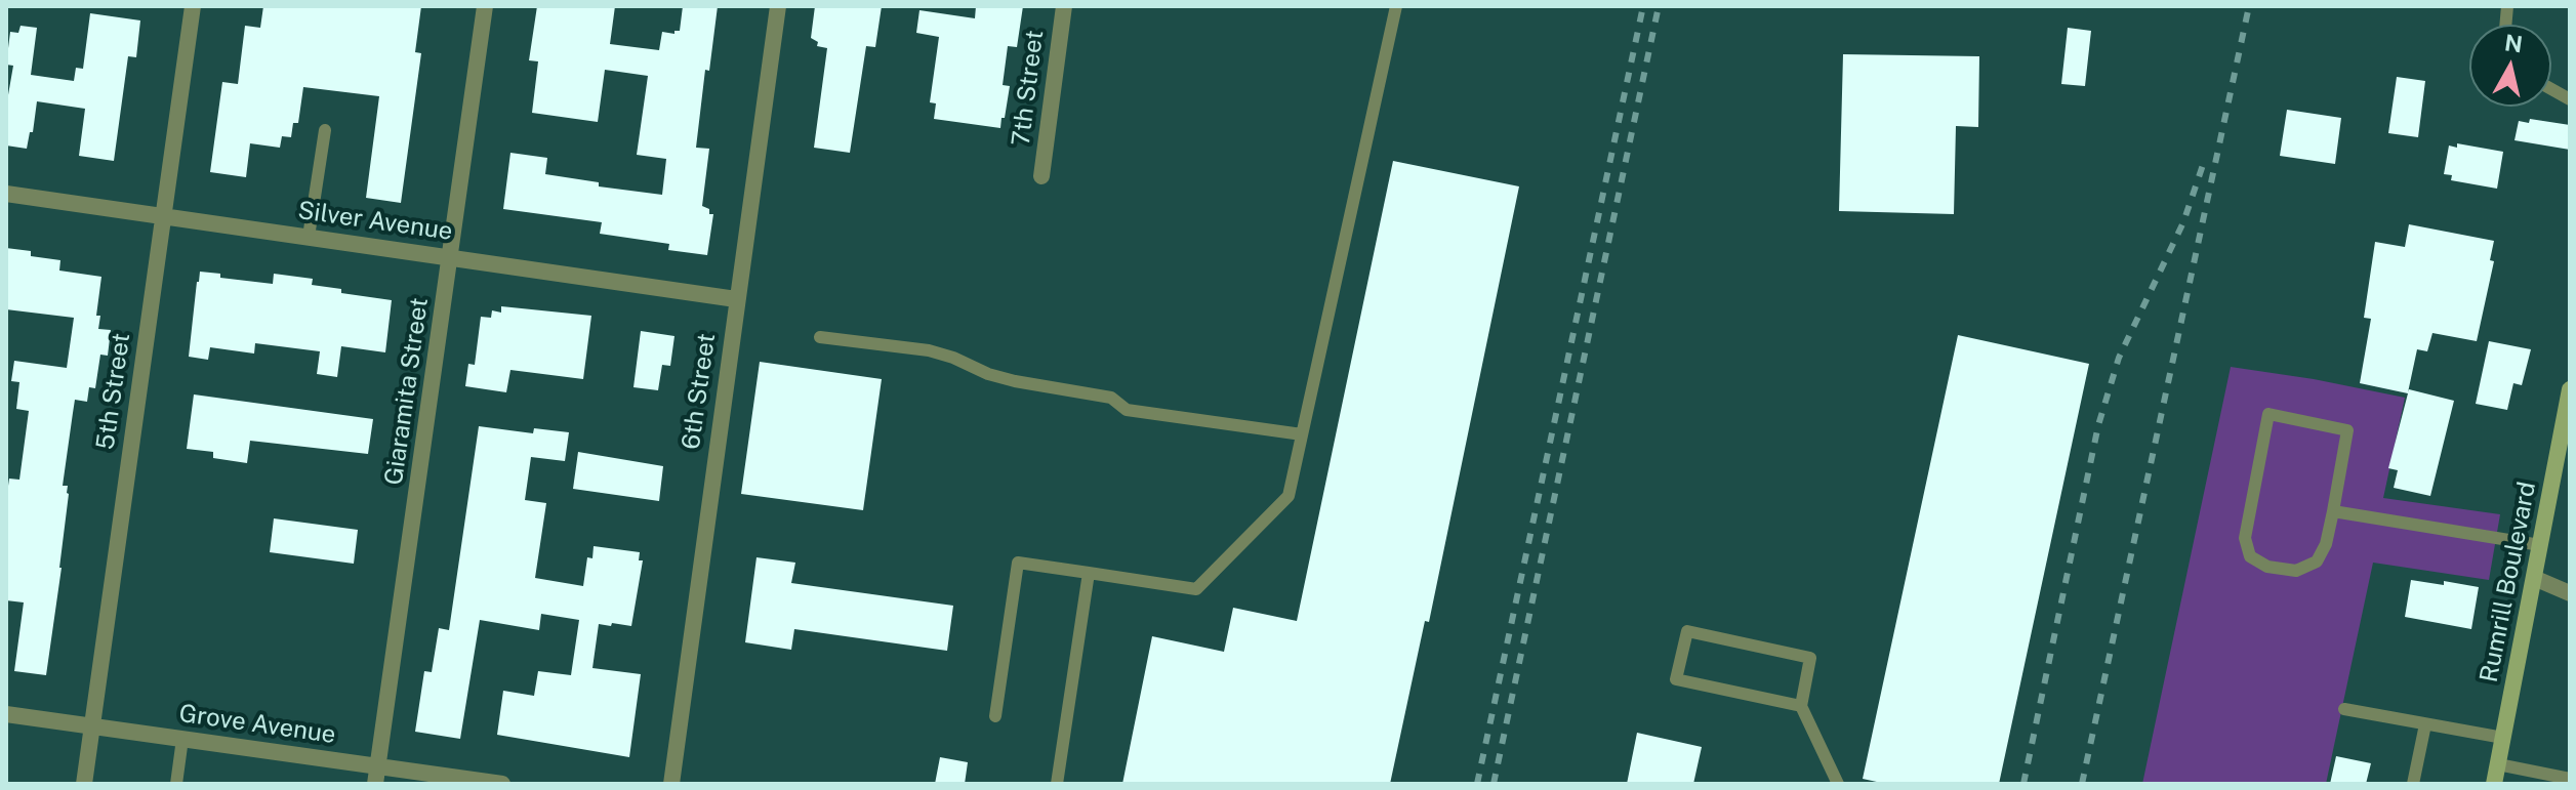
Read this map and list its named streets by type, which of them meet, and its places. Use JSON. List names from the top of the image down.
{
  "streets": {
    "main road": ["Rumrill Boulevard"],
    "street": [
      "7th Street",
      "Silver Avenue",
      "5th Street",
      "Giaramita Street",
      "6th Street",
      "Grove Avenue"
    ]
  },
  "crossings": [
    ["Silver Avenue", "5th Street"],
    ["Silver Avenue", "Giaramita Street"],
    ["Silver Avenue", "6th Street"],
    ["5th Street", "Grove Avenue"],
    ["Giaramita Street", "Grove Avenue"]
  ],
  "north": "top"
}
